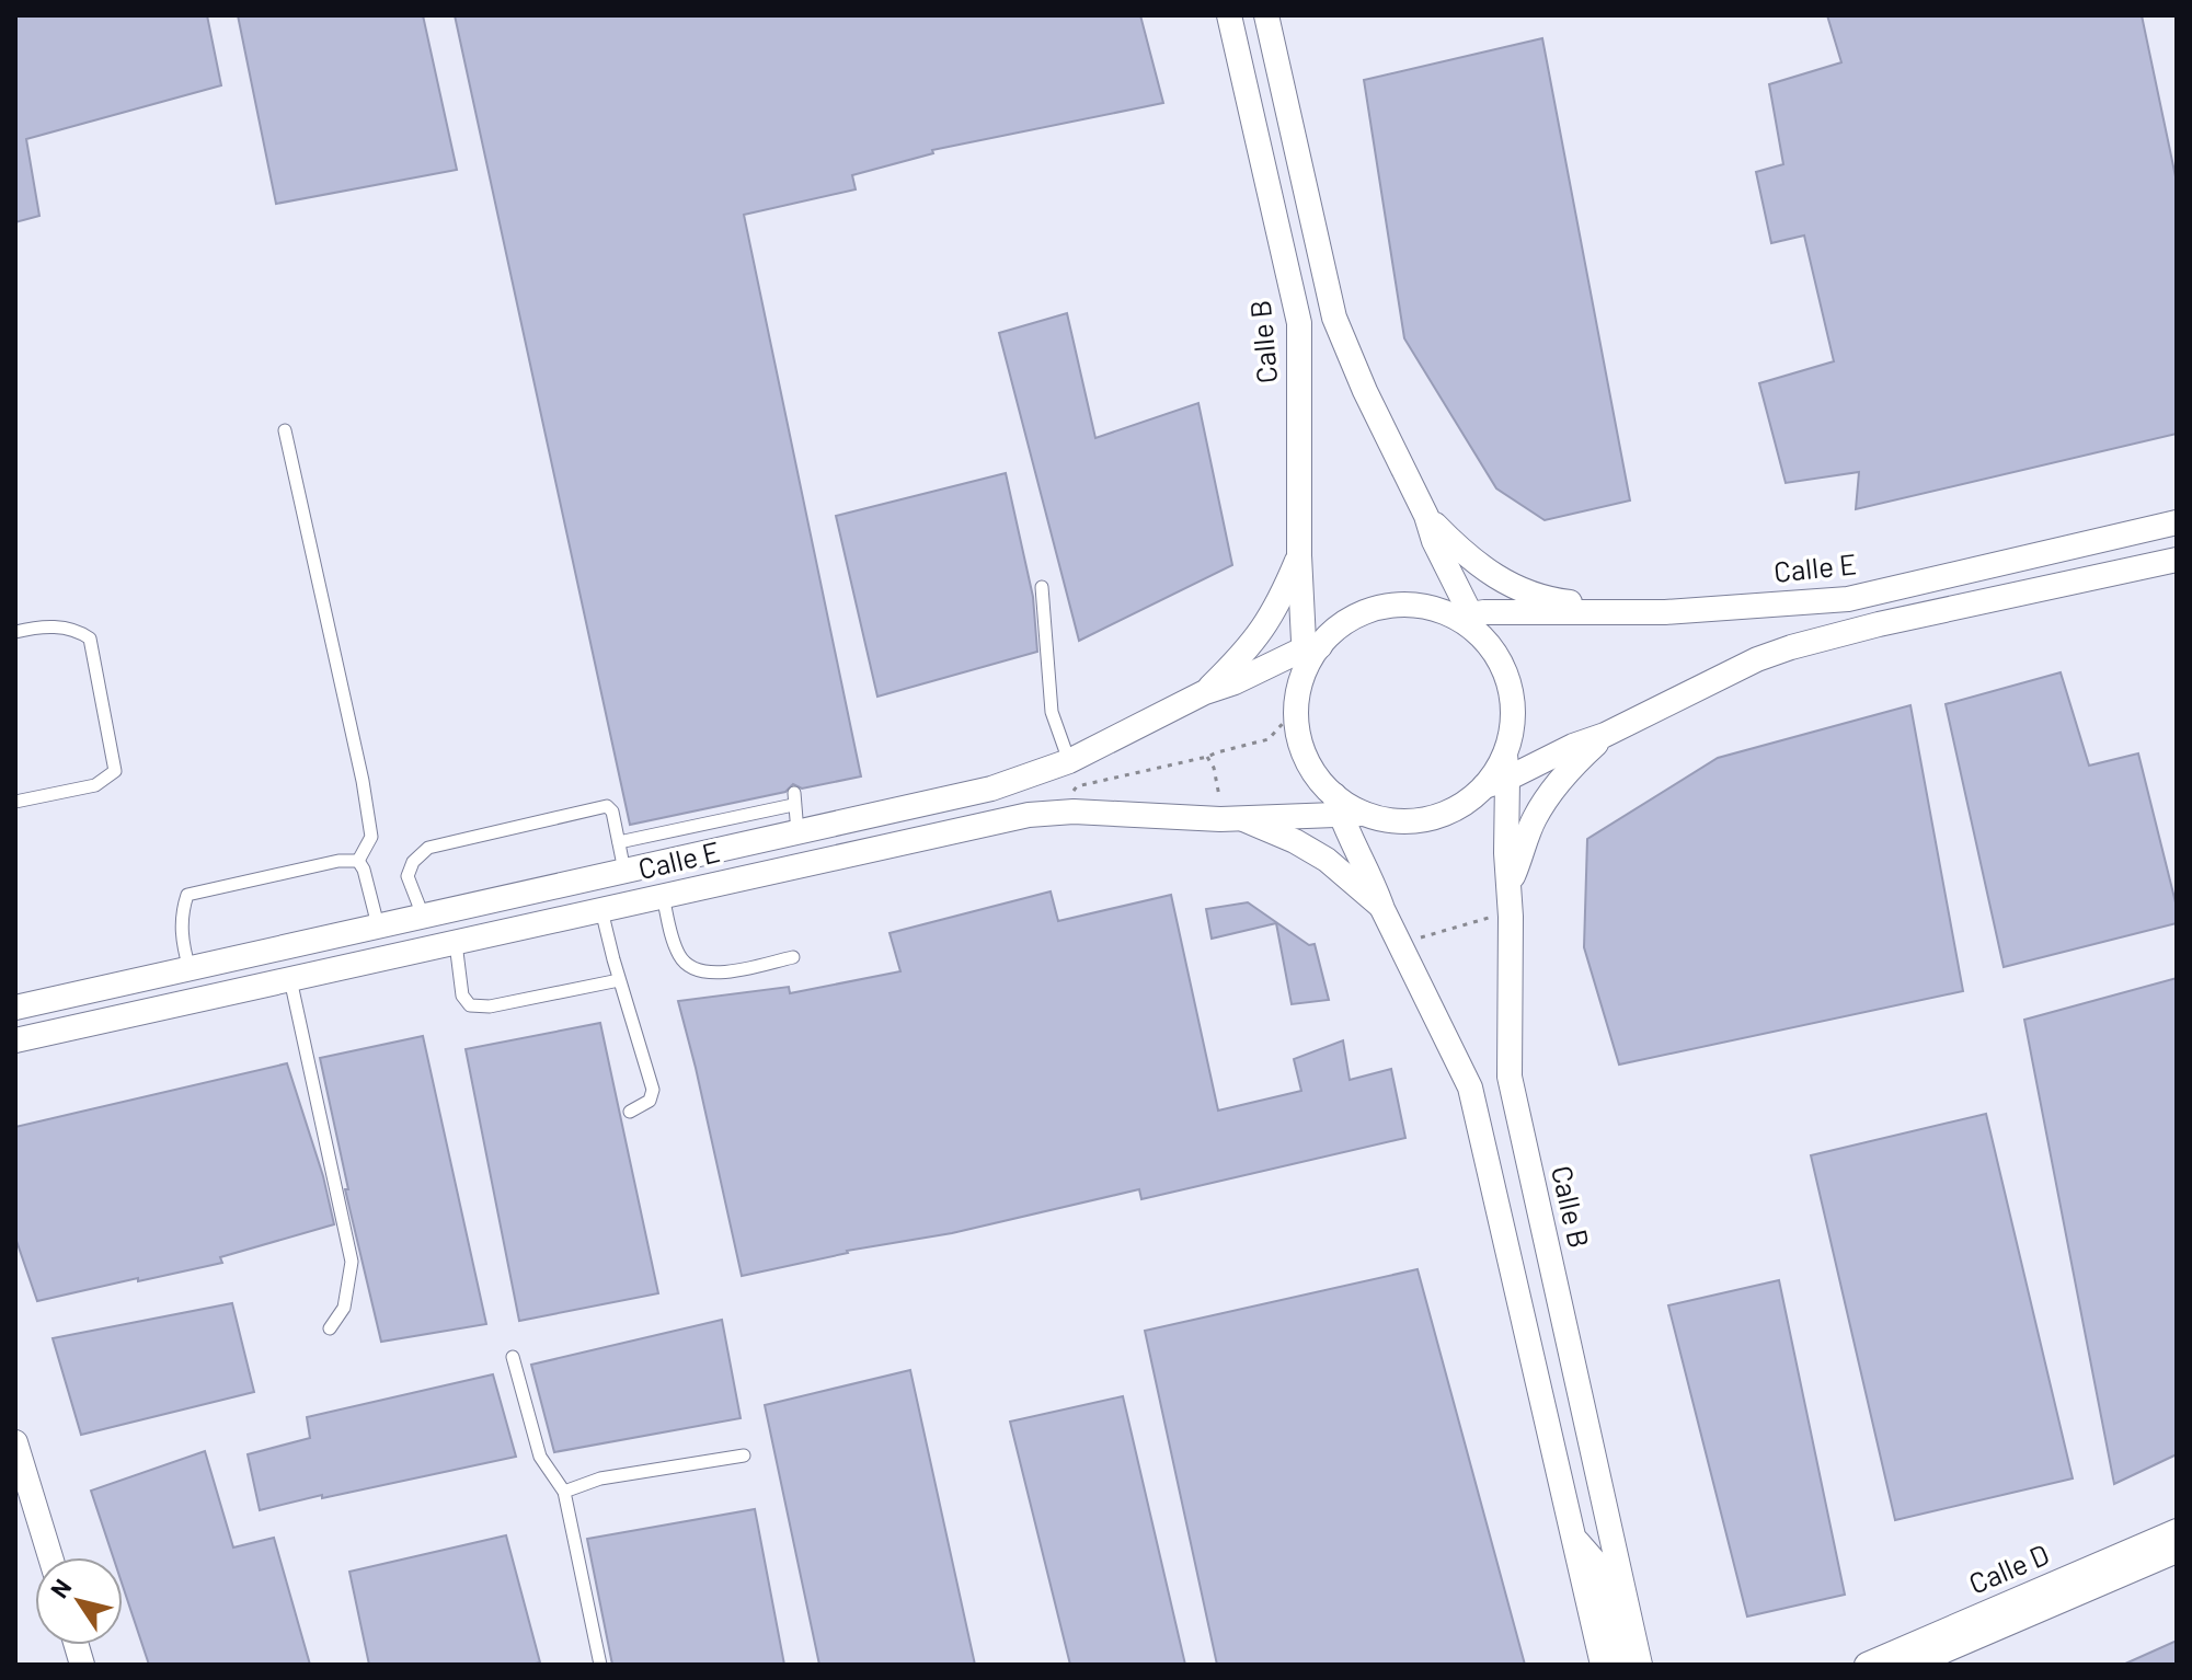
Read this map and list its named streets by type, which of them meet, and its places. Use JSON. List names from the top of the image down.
{
  "streets": {
    "street": ["Calle B", "Calle E", "Calle D"]
  },
  "crossings": [
    ["Calle B", "Calle E"]
  ],
  "north": "top left"
}
